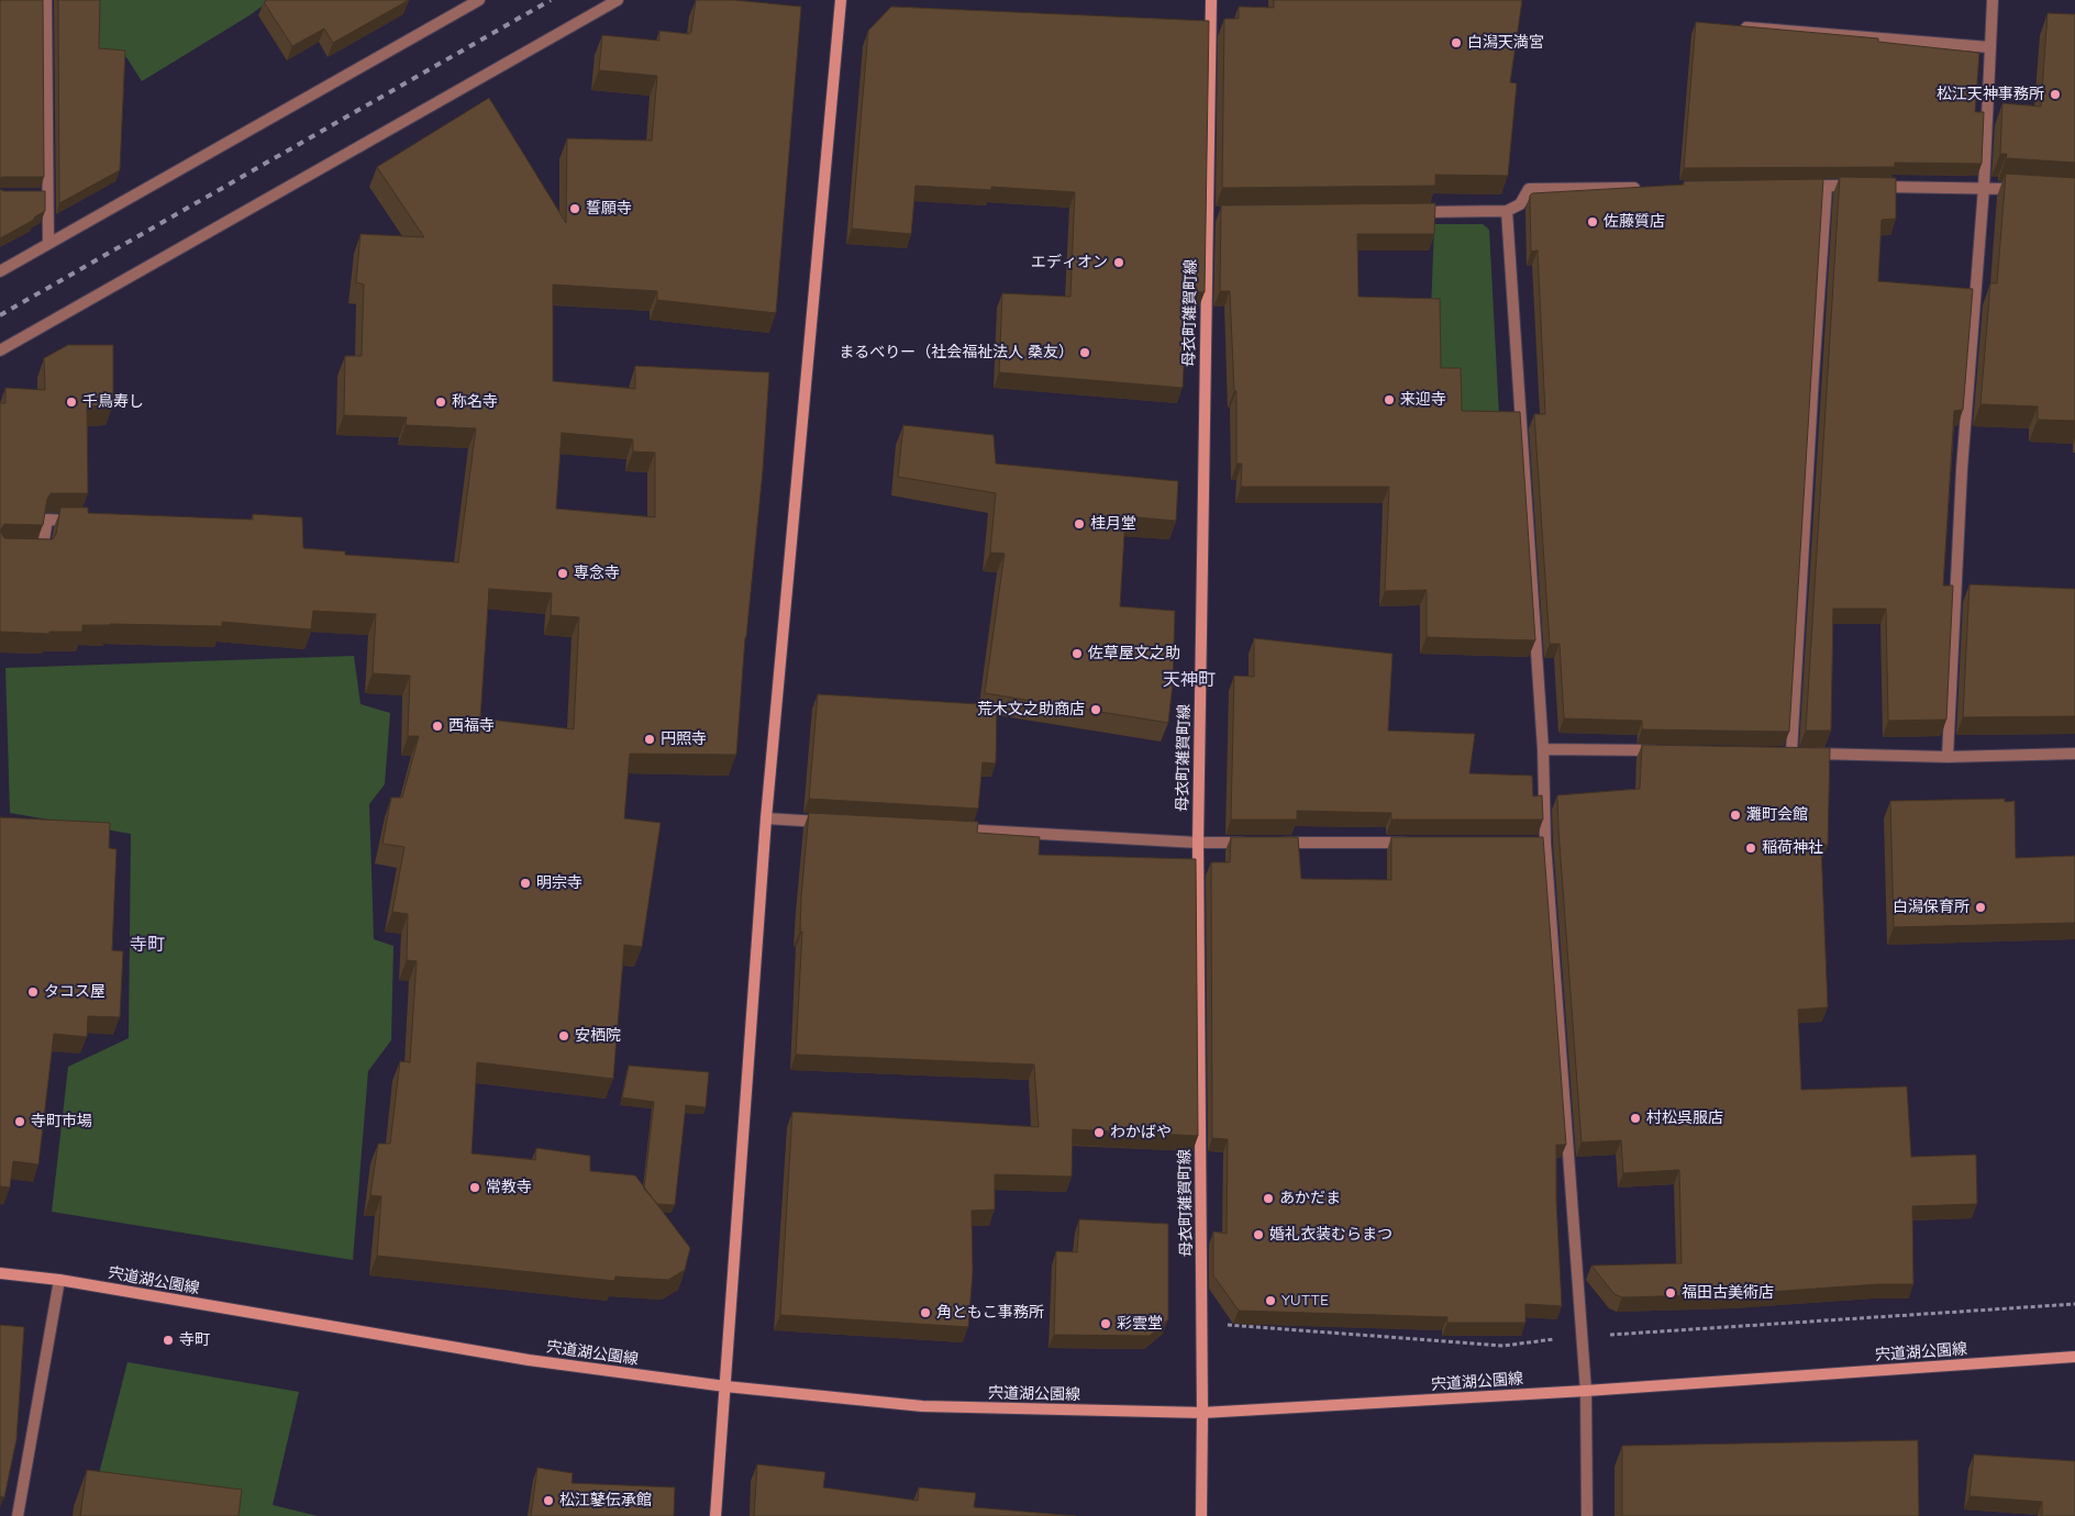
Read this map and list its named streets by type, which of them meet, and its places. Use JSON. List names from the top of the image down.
{
  "streets": {
    "main road": ["母衣町雑賀町線", "宍道湖公園線"]
  },
  "crossings": [
    ["母衣町雑賀町線", "宍道湖公園線"]
  ],
  "districts": ["天神町", "寺町"],
  "places": [
    "白潟天満宮",
    "松江天神事務所",
    "誓願寺",
    "佐藤質店",
    "エディオン",
    "まるべりー（社会福祉法人 桑友）",
    "来迎寺",
    "千鳥寿し",
    "称名寺",
    "桂月堂",
    "専念寺",
    "佐草屋文之助",
    "荒木文之助商店",
    "西福寺",
    "円照寺",
    "灘町会館",
    "稲荷神社",
    "明宗寺",
    "白潟保育所",
    "タコス屋",
    "安栖院",
    "村松呉服店",
    "寺町市場",
    "わかばや",
    "常教寺",
    "あかだま",
    "婚礼衣装むらまつ",
    "福田古美術店",
    "YUTTE",
    "角ともこ事務所",
    "彩雲堂",
    "寺町",
    "松江鼕伝承館"
  ]
}
